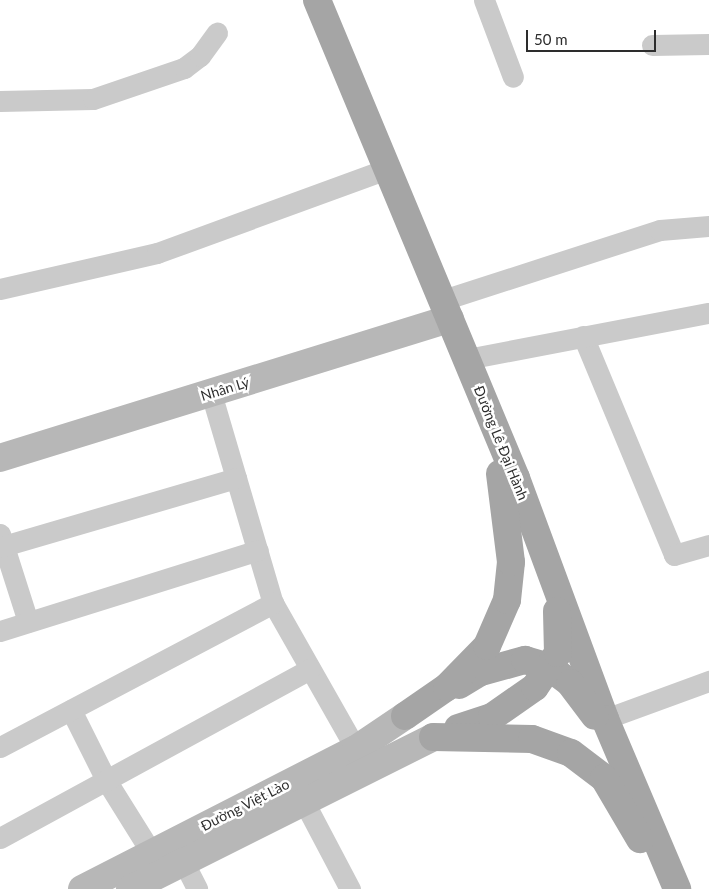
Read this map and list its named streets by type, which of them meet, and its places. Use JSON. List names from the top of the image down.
{
  "streets": {
    "main road": ["Nhân Lý", "Đường Lê Đại Hành", "Đường Việt Lào"]
  },
  "crossings": [
    ["Nhân Lý", "Đường Lê Đại Hành"]
  ],
  "scale_bar": "50 m"
}
